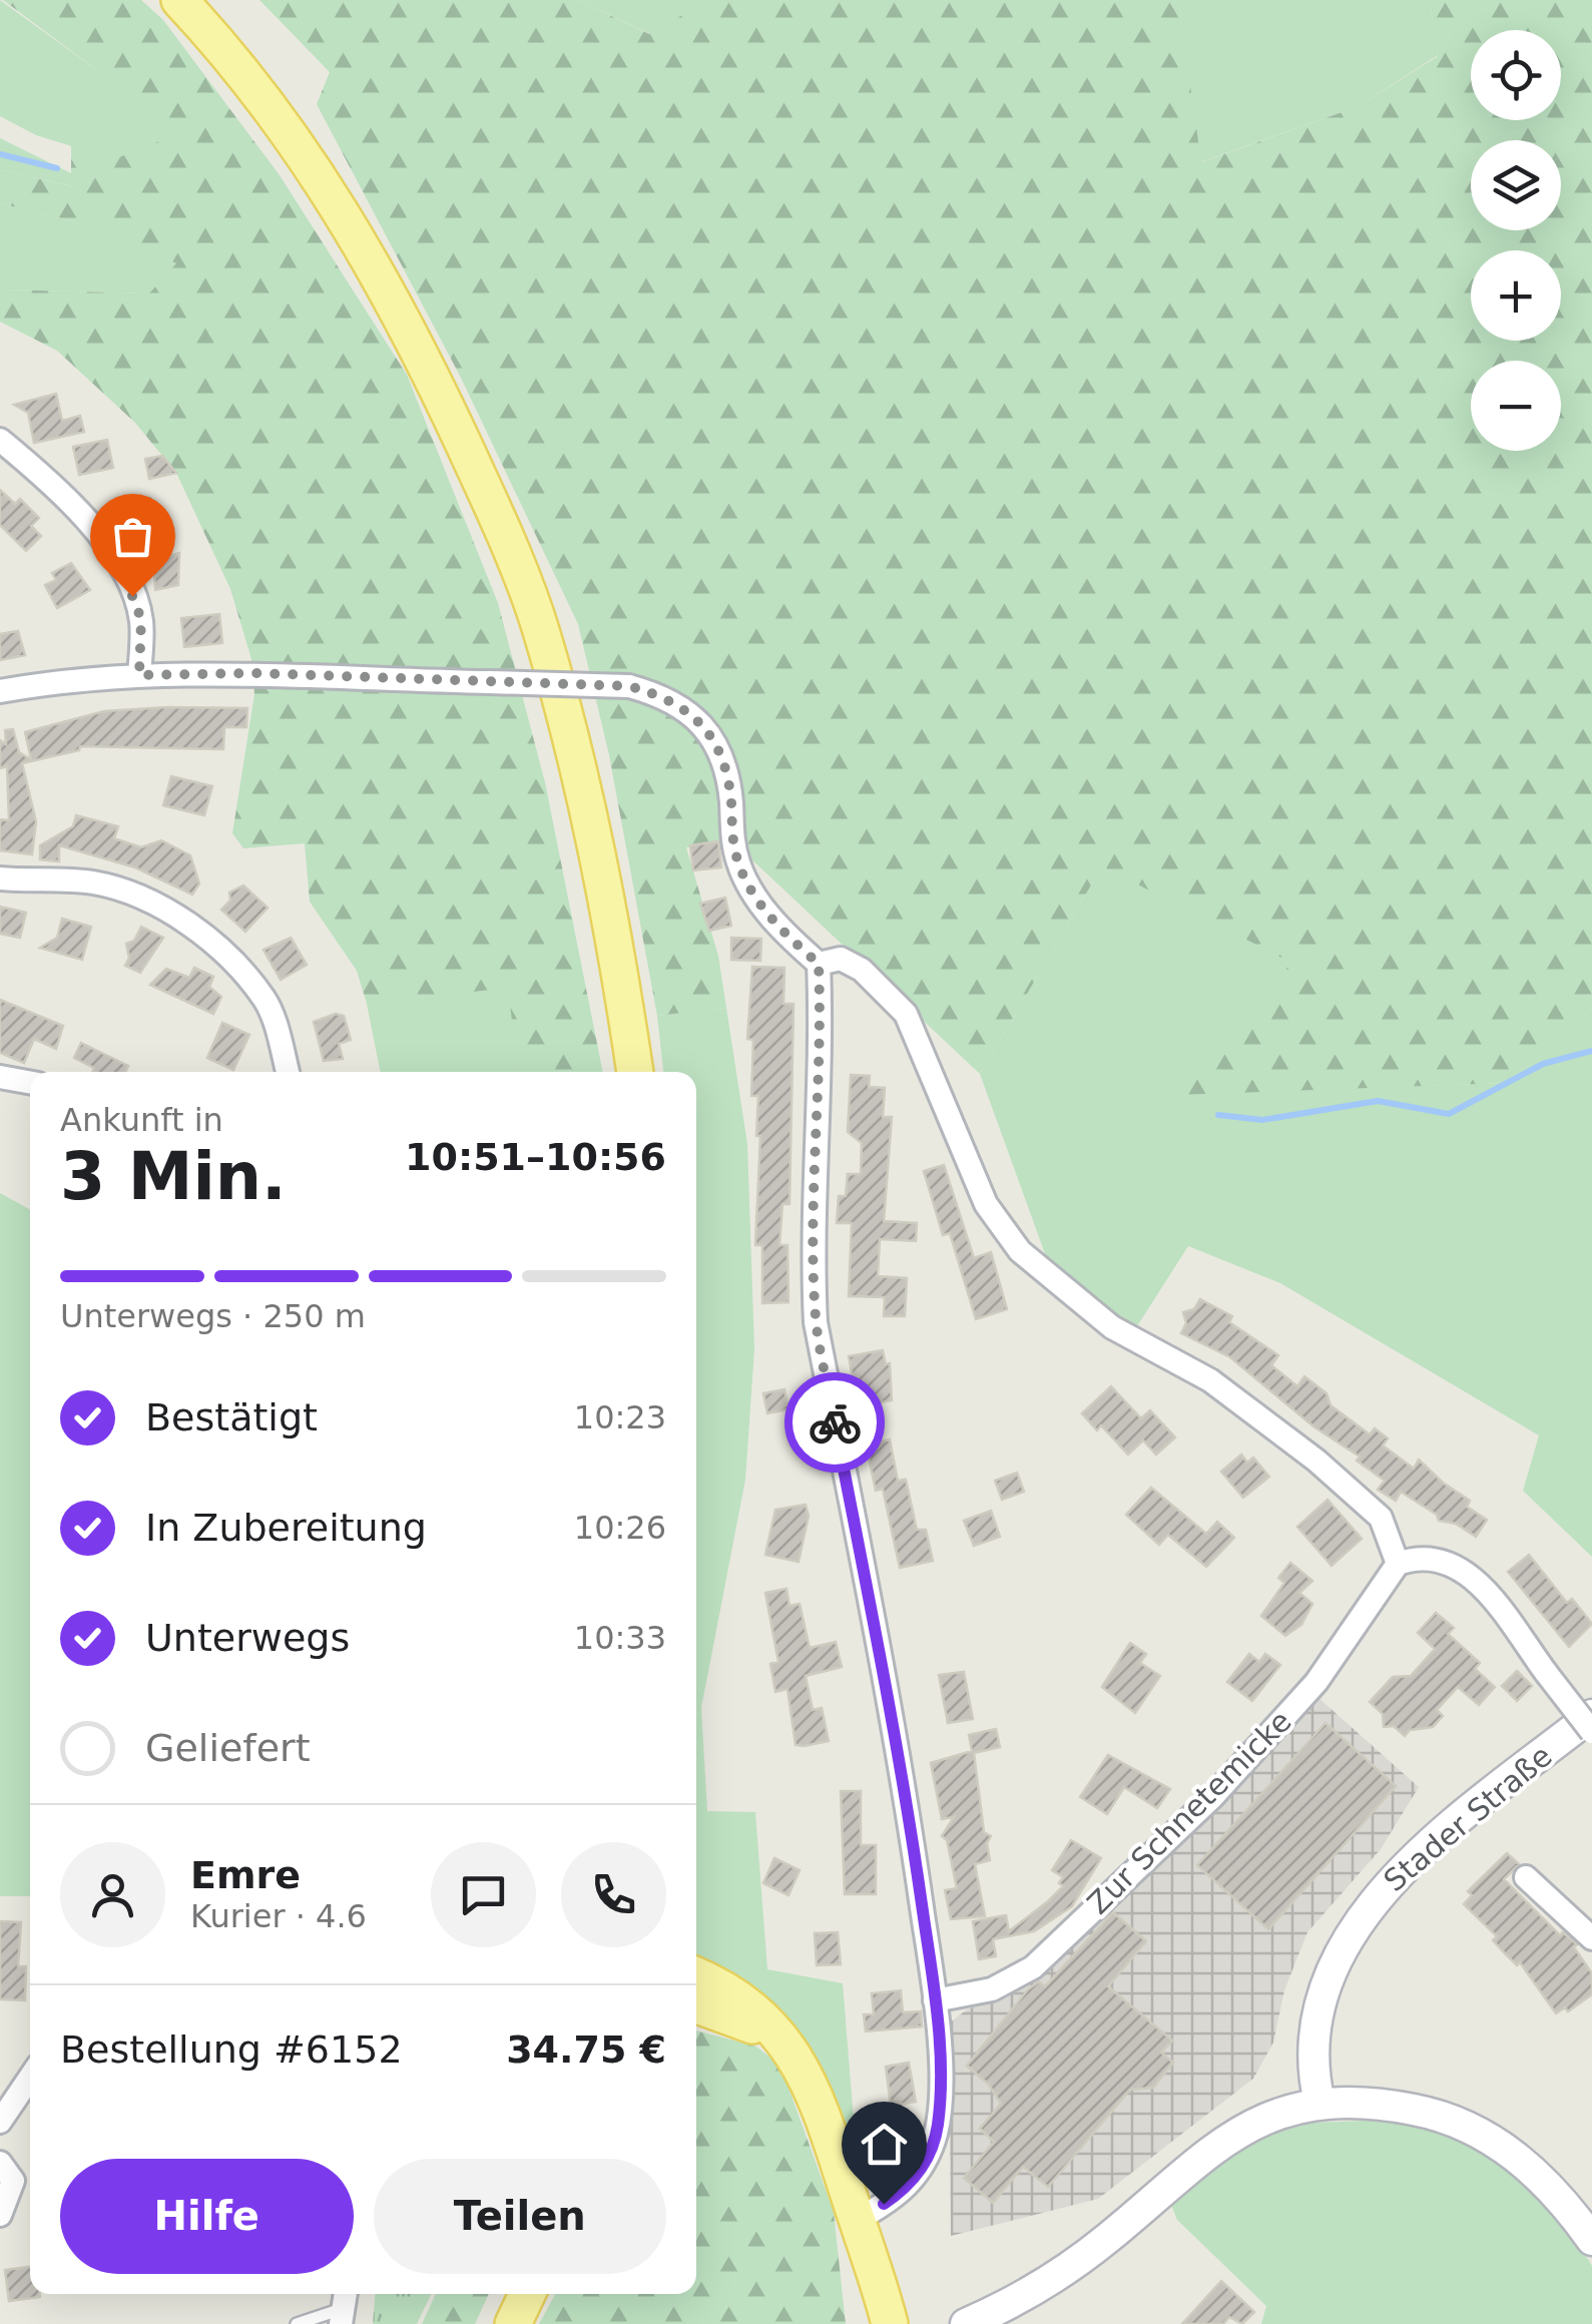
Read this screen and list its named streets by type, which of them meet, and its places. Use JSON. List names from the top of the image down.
{
  "streets": {
    "main road": ["Stader Straße"],
    "street": ["Zur Schnetemicke"]
  },
  "page": {
    "map_buttons": ["+", "−"],
    "heading": ["3 Min.", "Ankunft in", "10:51–10:56"],
    "panel": [
      "Emre",
      "Kurier · 4.6",
      "Bestellung #6152",
      "34.75 €"
    ],
    "bar": "Unterwegs · 250 m",
    "list": [
      ["Bestätigt", "10:23"],
      ["In Zubereitung", "10:26"],
      ["Unterwegs", "10:33"],
      "Geliefert"
    ],
    "buttons": ["Hilfe", "Teilen"]
  }
}
